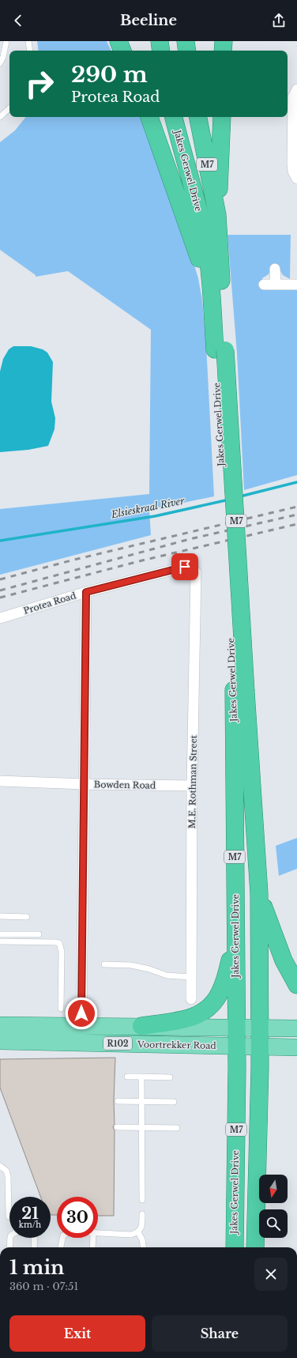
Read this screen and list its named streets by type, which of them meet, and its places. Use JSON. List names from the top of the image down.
{
  "streets": {
    "highway": ["M7", "Jakes Gerwel Drive"],
    "main road": ["R102", "Voortrekker Road"],
    "street": ["Protea Road", "M.E. Rothman Street", "Bowden Road"]
  },
  "crossings": [
    ["Jakes Gerwel Drive", "Voortrekker Road"],
    ["Protea Road", "M.E. Rothman Street"],
    ["M.E. Rothman Street", "Bowden Road"]
  ],
  "water": ["Elsieskraal River"],
  "north": "bottom",
  "page": {
    "header": "Beeline",
    "turn": ["290 m", "Protea Road"],
    "speed": "21 km/h",
    "limit": "30",
    "heading": ["1 min", "360 m · 07:51"],
    "buttons": ["Exit", "Share"]
  }
}
